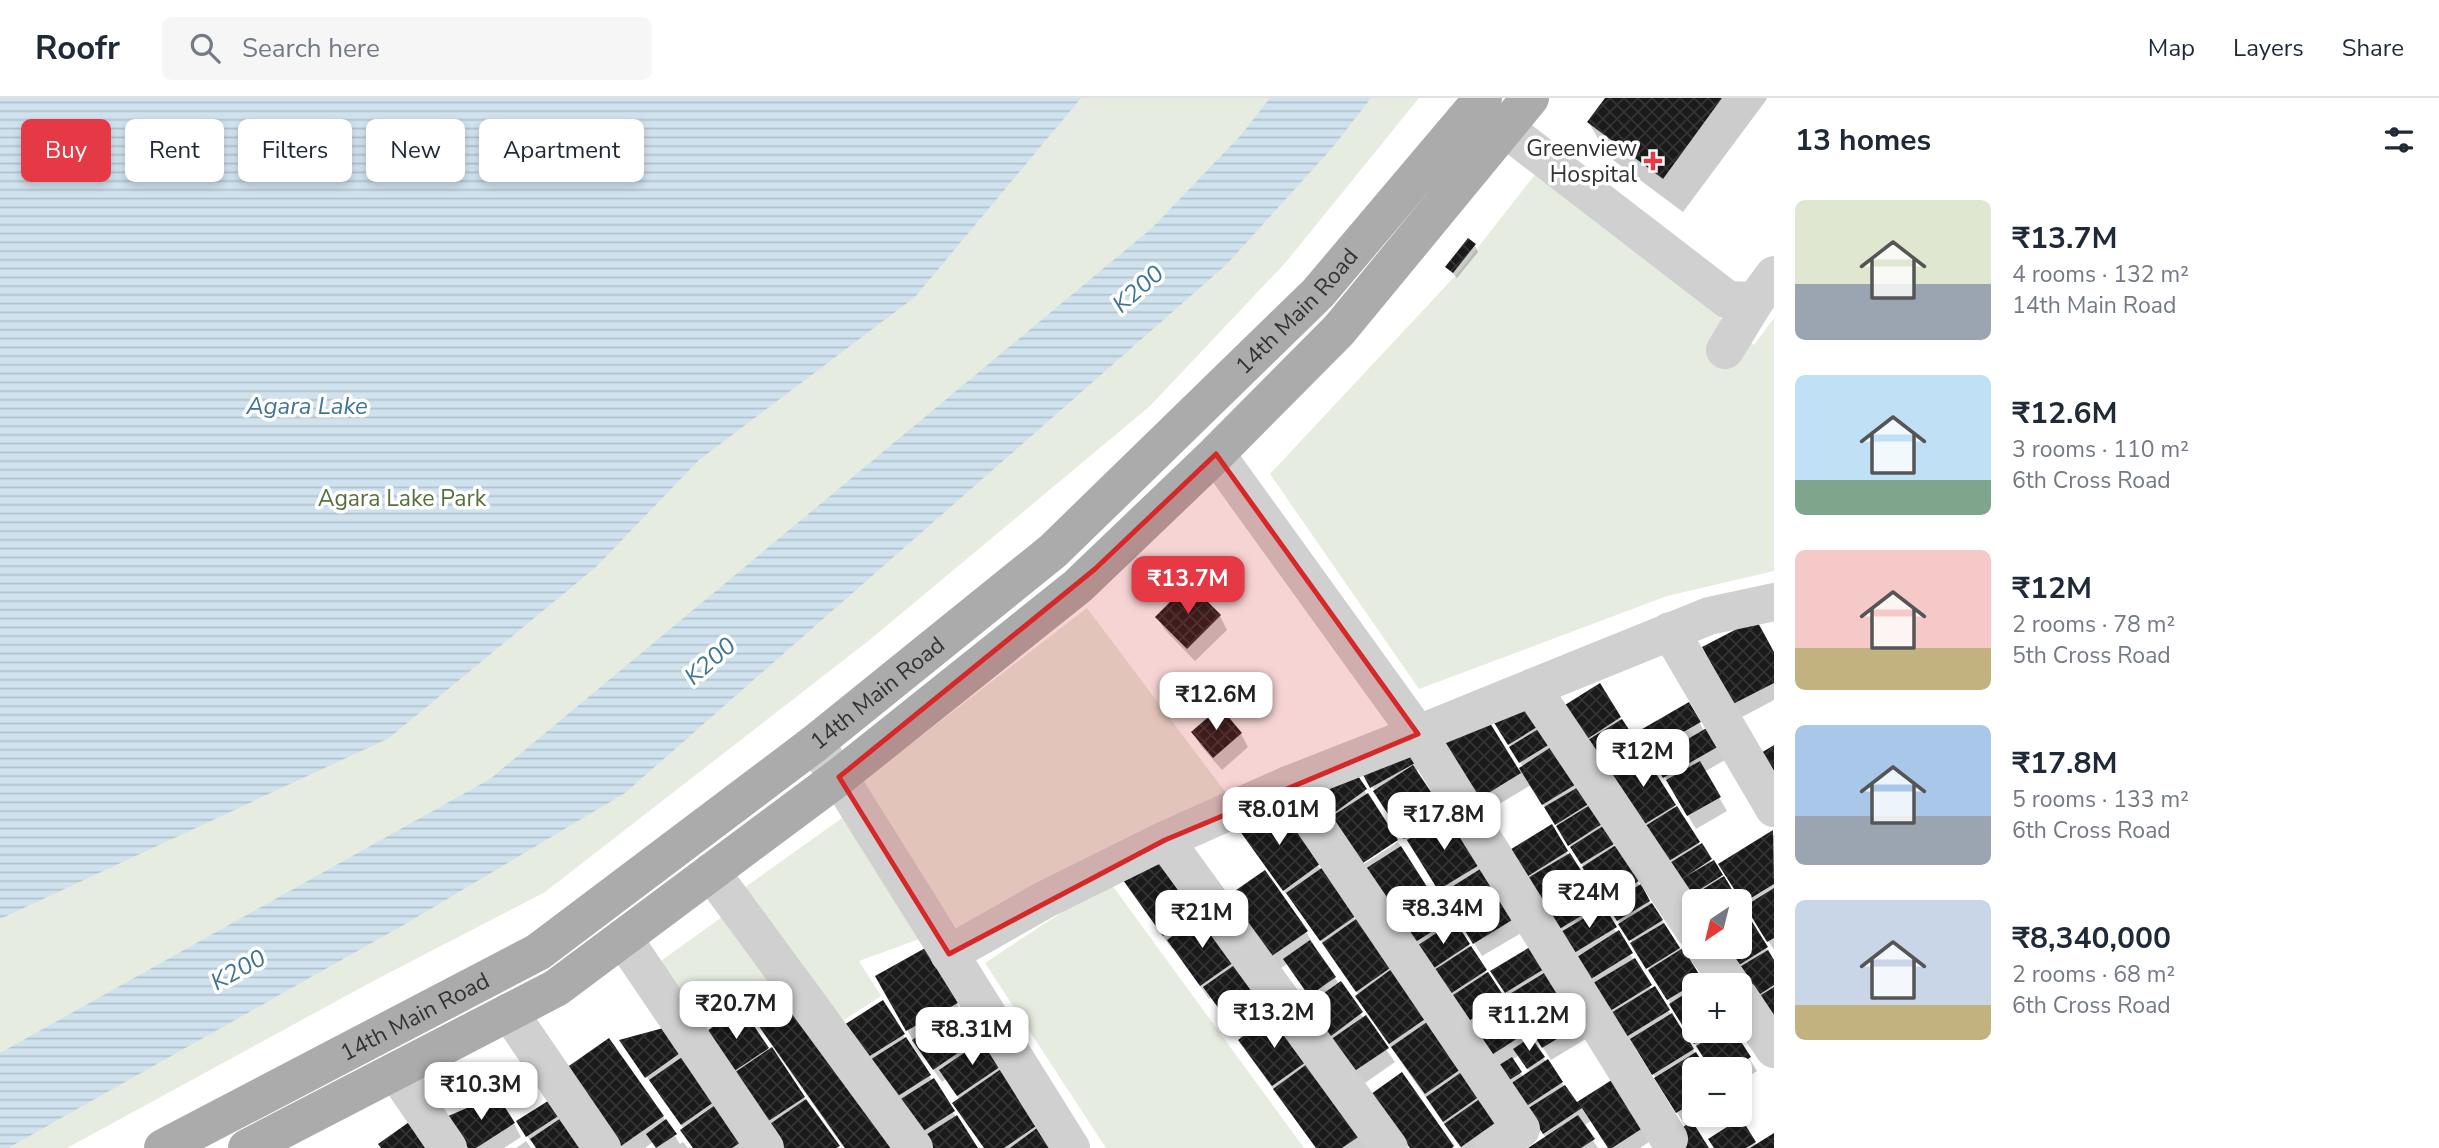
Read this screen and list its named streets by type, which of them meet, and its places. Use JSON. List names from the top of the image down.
{
  "streets": {
    "main road": ["14th Main Road"]
  },
  "water": ["K200", "Agara Lake"],
  "parks": ["Agara Lake Park"],
  "places": {
    "health": ["Greenview Hospital"]
  },
  "north": "bottom left",
  "page": {
    "header": "Roofr",
    "search": "Search here",
    "nav": ["Map", "Layers", "Share"],
    "heading": "13 homes",
    "chip": [
      "Buy",
      "Rent",
      "Filters",
      "New",
      "Apartment"
    ],
    "list": [
      {
        "name": "₹13.7M",
        "note": "4 rooms · 132 m² · 14th Main Road"
      },
      {
        "name": "₹12.6M",
        "note": "3 rooms · 110 m² · 6th Cross Road"
      },
      {
        "name": "₹12M",
        "note": "2 rooms · 78 m² · 5th Cross Road"
      },
      {
        "name": "₹17.8M",
        "note": "5 rooms · 133 m² · 6th Cross Road"
      },
      {
        "name": "₹8,340,000",
        "note": "2 rooms · 68 m² · 6th Cross Road"
      }
    ],
    "price": [
      "₹13.7M",
      "₹12.6M",
      "₹12M",
      "₹8.01M",
      "₹17.8M",
      "₹24M",
      "₹8.34M",
      "₹21M",
      "₹20.7M",
      "₹13.2M",
      "₹11.2M",
      "₹8.31M",
      "₹10.3M"
    ],
    "map_buttons": ["+", "−"]
  }
}
